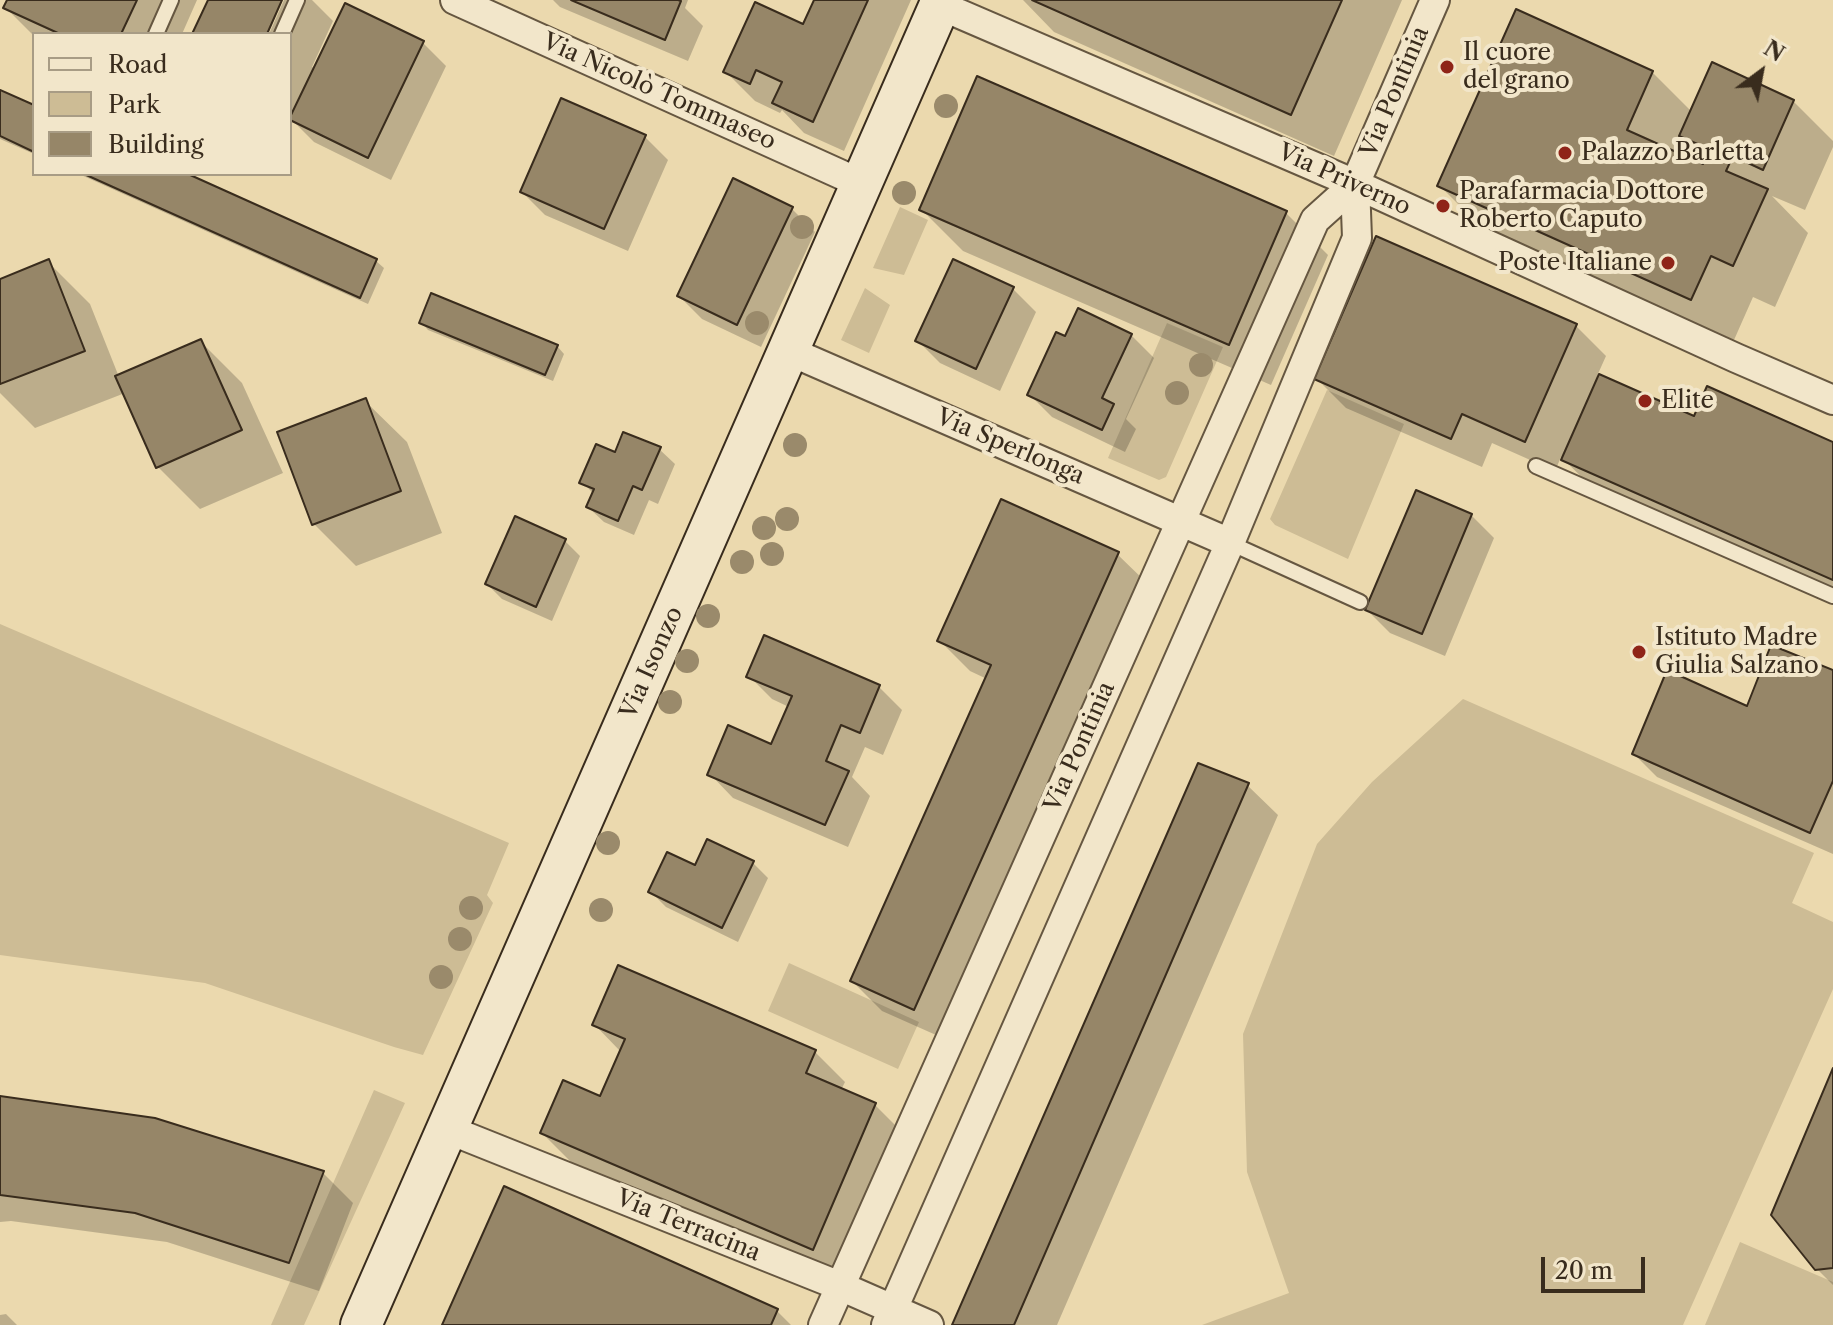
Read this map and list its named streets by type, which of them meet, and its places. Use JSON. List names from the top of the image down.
{
  "streets": {
    "main road": ["Via Isonzo"],
    "street": [
      "Via Nicolò Tommaseo",
      "Via Pontinia",
      "Via Priverno",
      "Via Sperlonga",
      "Via Terracina"
    ]
  },
  "crossings": [
    ["Via Nicolò Tommaseo", "Via Isonzo"],
    ["Via Pontinia", "Via Priverno"],
    ["Via Pontinia", "Via Sperlonga"],
    ["Via Pontinia", "Via Terracina"],
    ["Via Priverno", "Via Isonzo"],
    ["Via Sperlonga", "Via Isonzo"],
    ["Via Isonzo", "Via Terracina"]
  ],
  "places": [
    "Il cuore del grano",
    "Palazzo Barletta",
    "Parafarmacia Dottore Roberto Caputo",
    "Poste Italiane",
    "Elite",
    "Istituto Madre Giulia Salzano"
  ],
  "legend": ["Road", "Park", "Building"],
  "scale_bar": "20 m",
  "north": "top right"
}
